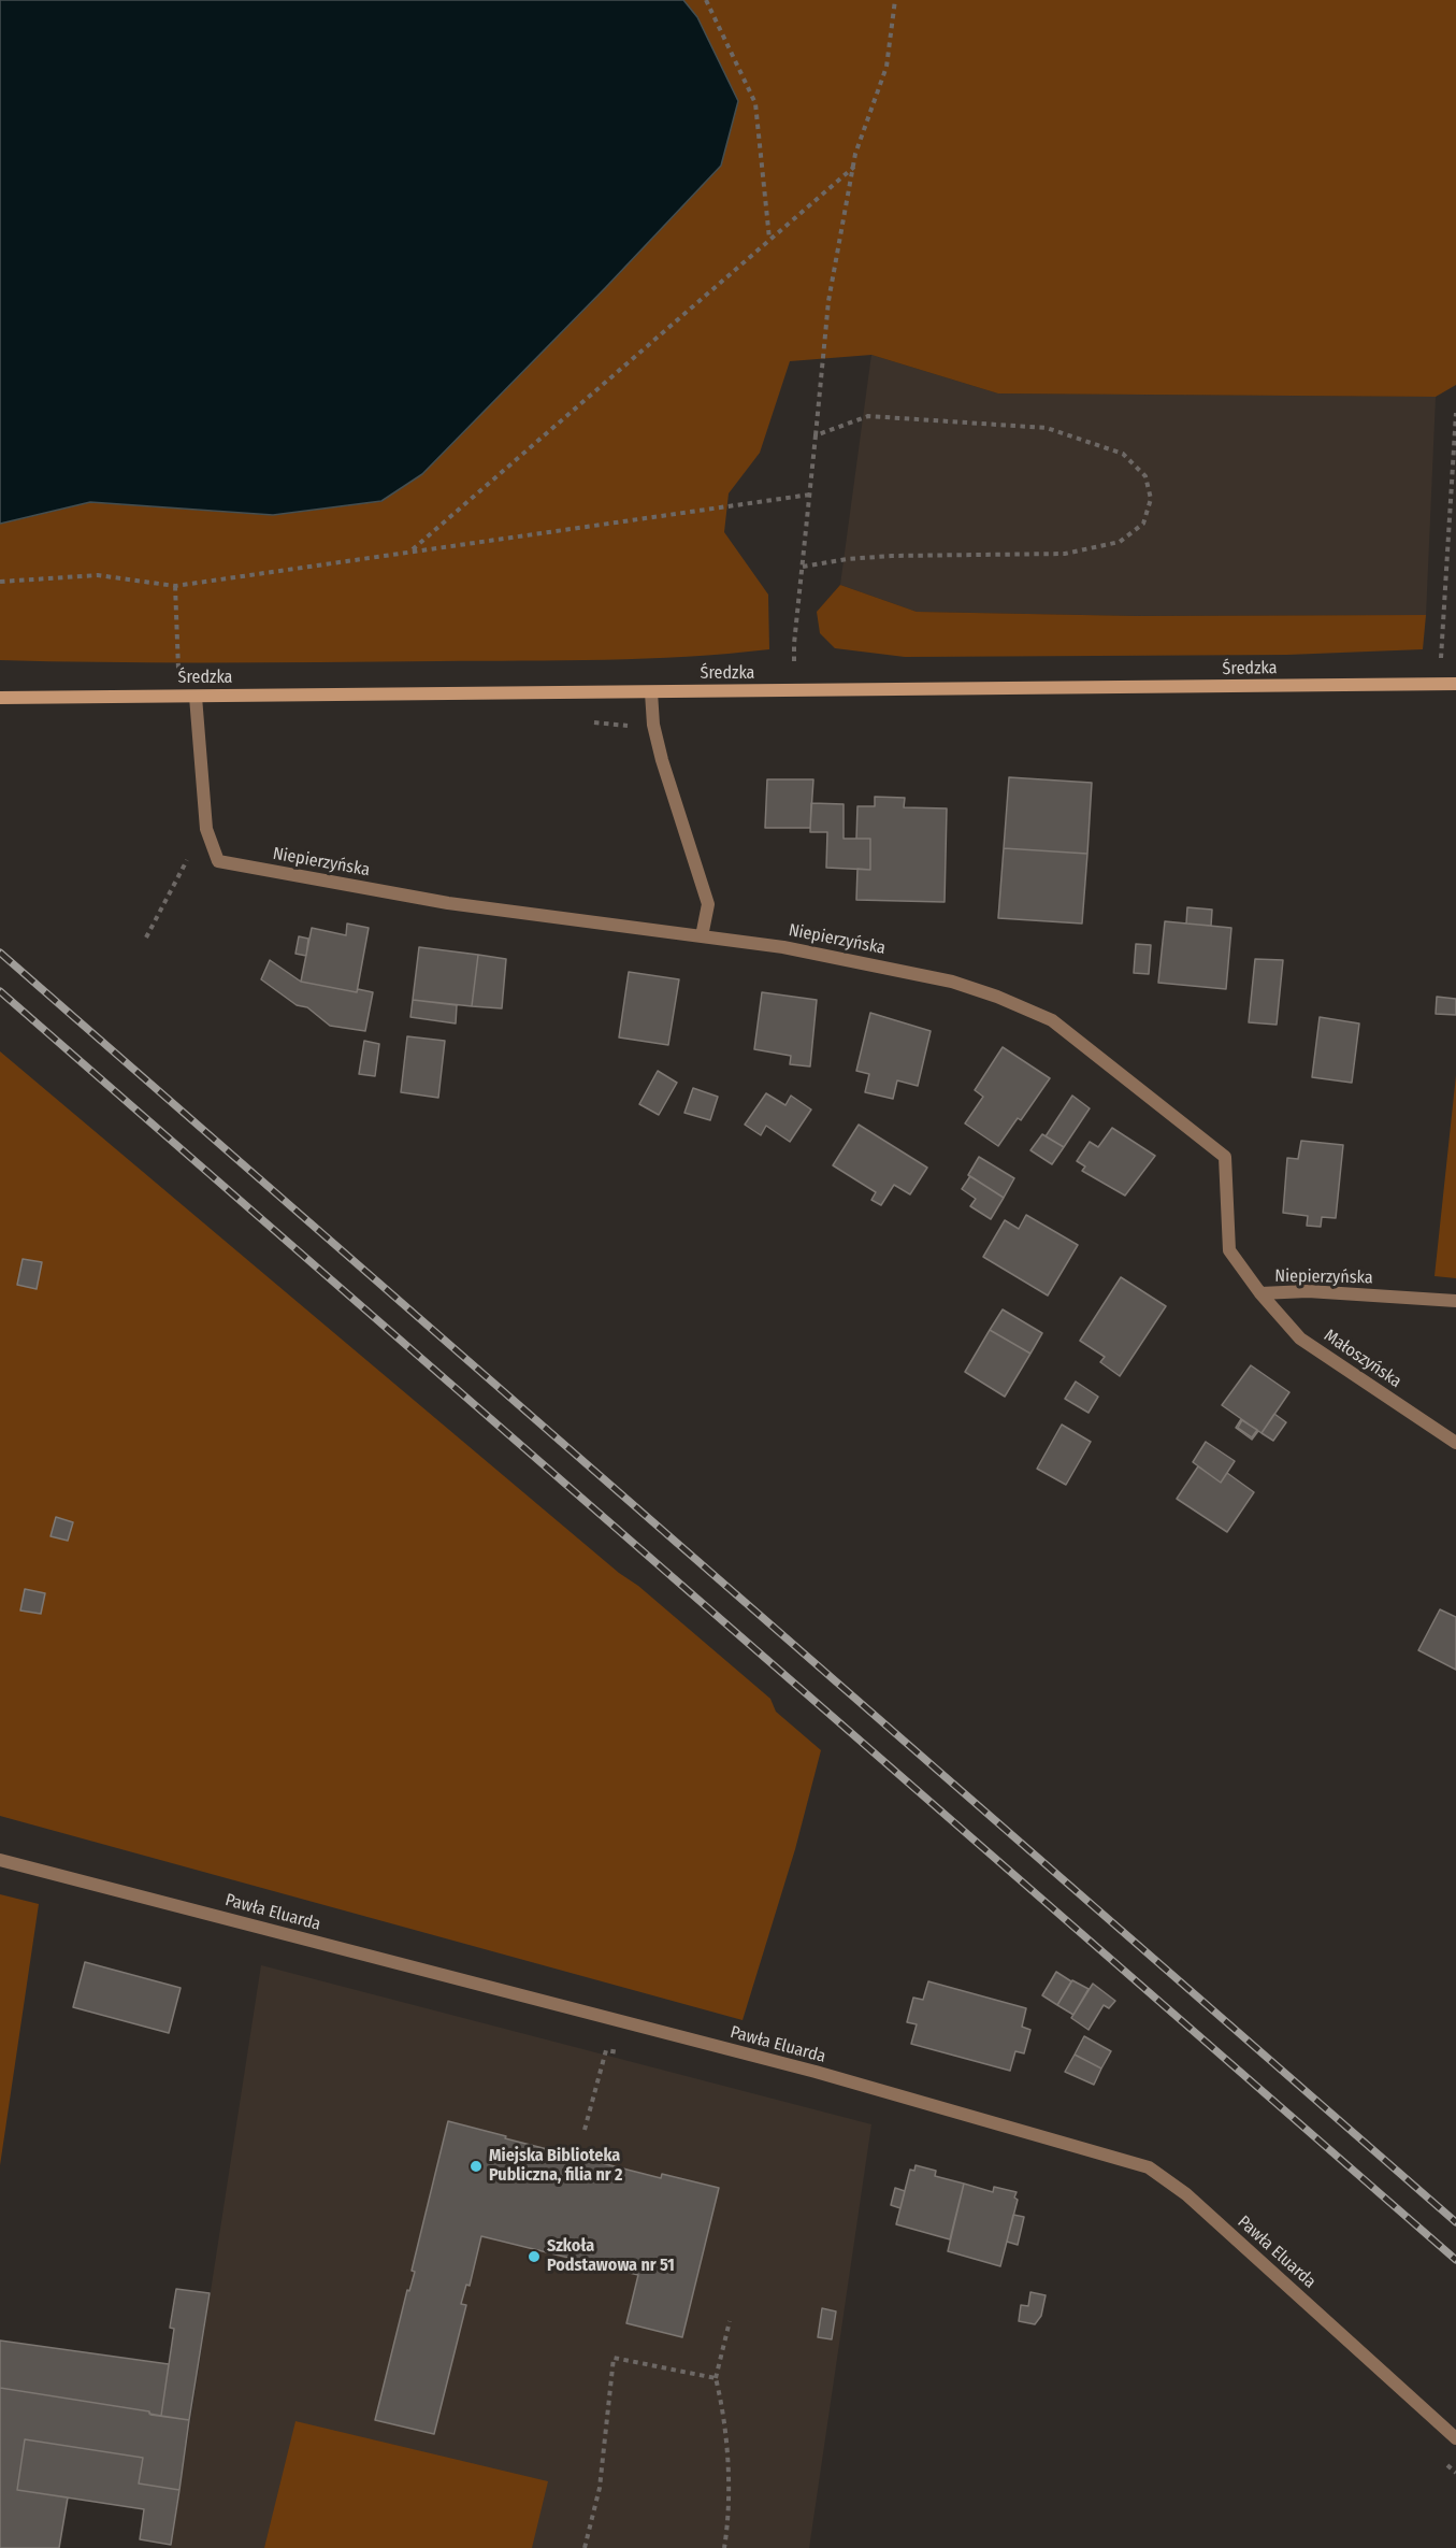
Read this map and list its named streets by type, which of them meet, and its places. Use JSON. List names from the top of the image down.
{
  "streets": {
    "main road": ["Średzka"],
    "street": ["Niepierzyńska", "Małoszyńska", "Pawła Eluarda"]
  },
  "crossings": [
    ["Niepierzyńska", "Małoszyńska"]
  ],
  "places": ["Miejska Biblioteka Publiczna, filia nr 2", "Szkoła Podstawowa nr 51"]
}
